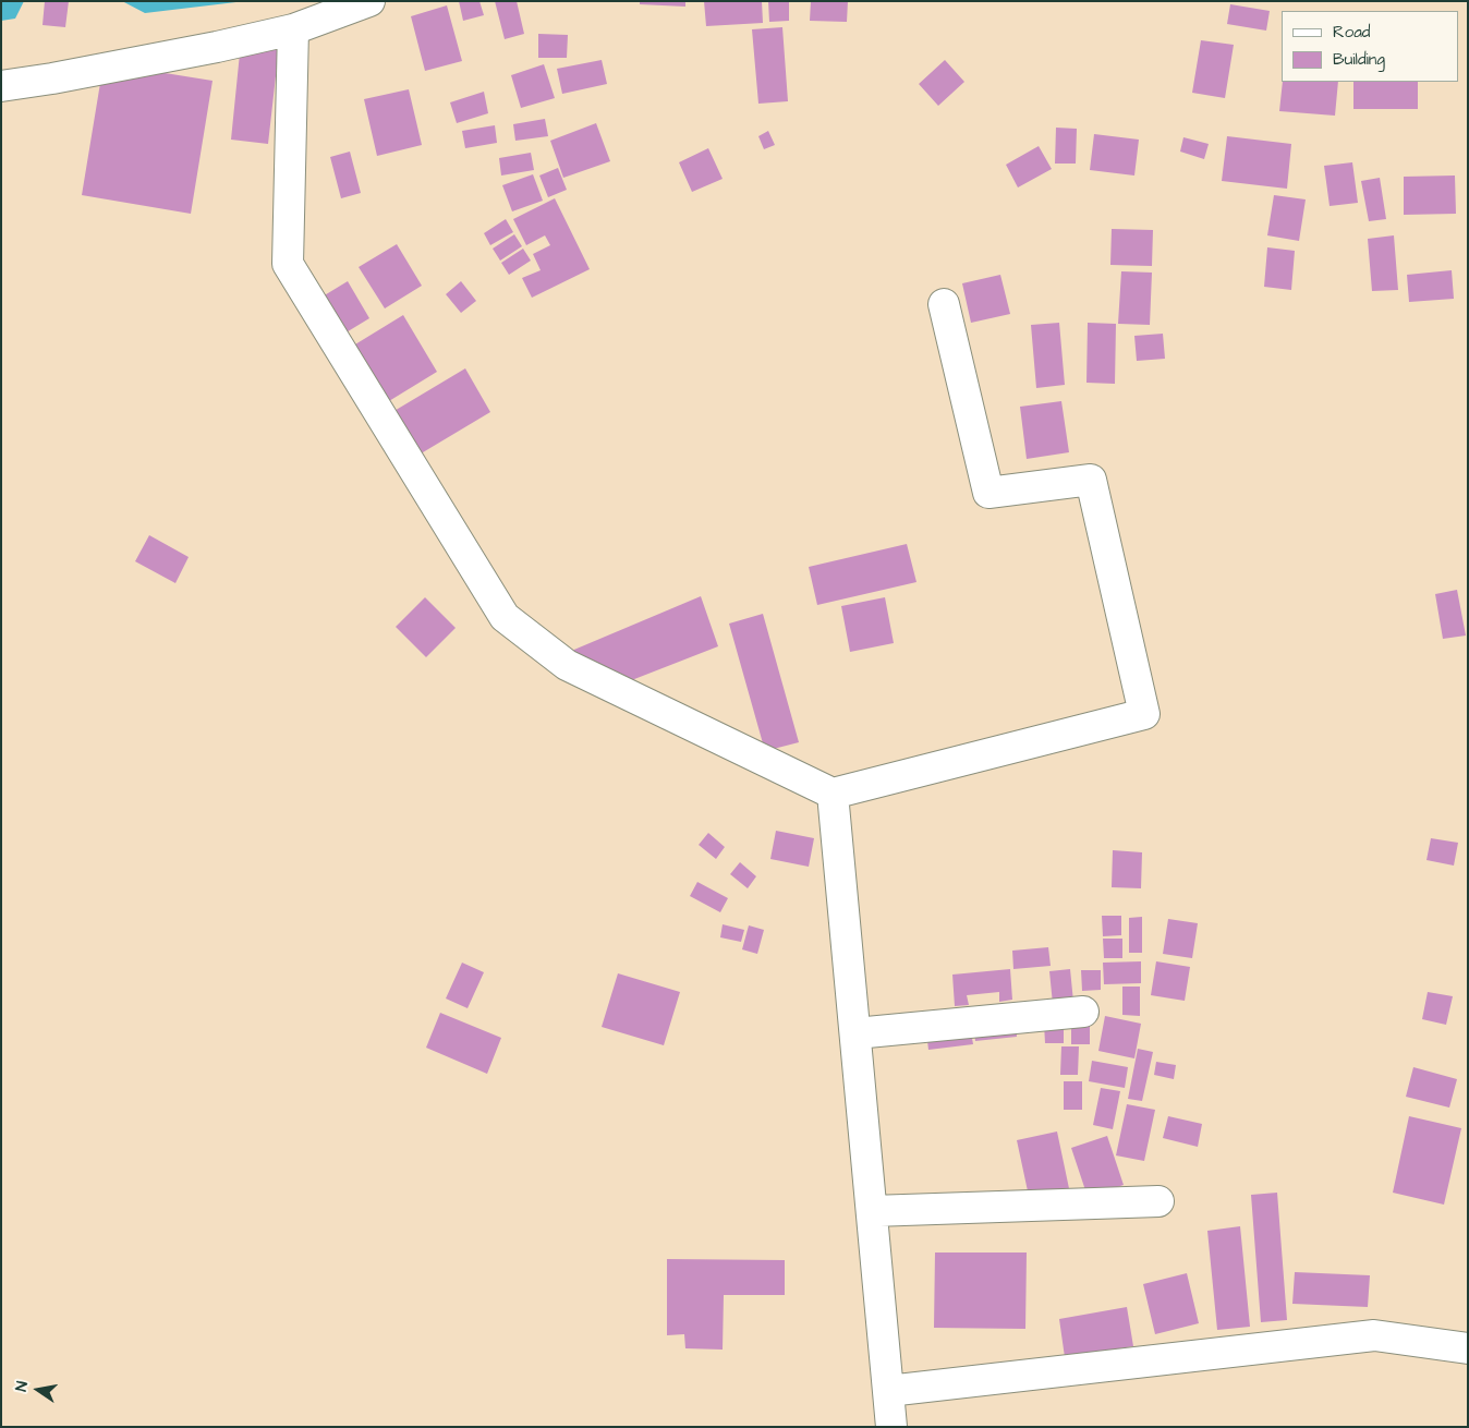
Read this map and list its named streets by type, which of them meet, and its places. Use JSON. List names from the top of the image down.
{
  "legend": ["Road", "Building"],
  "north": "left"
}
